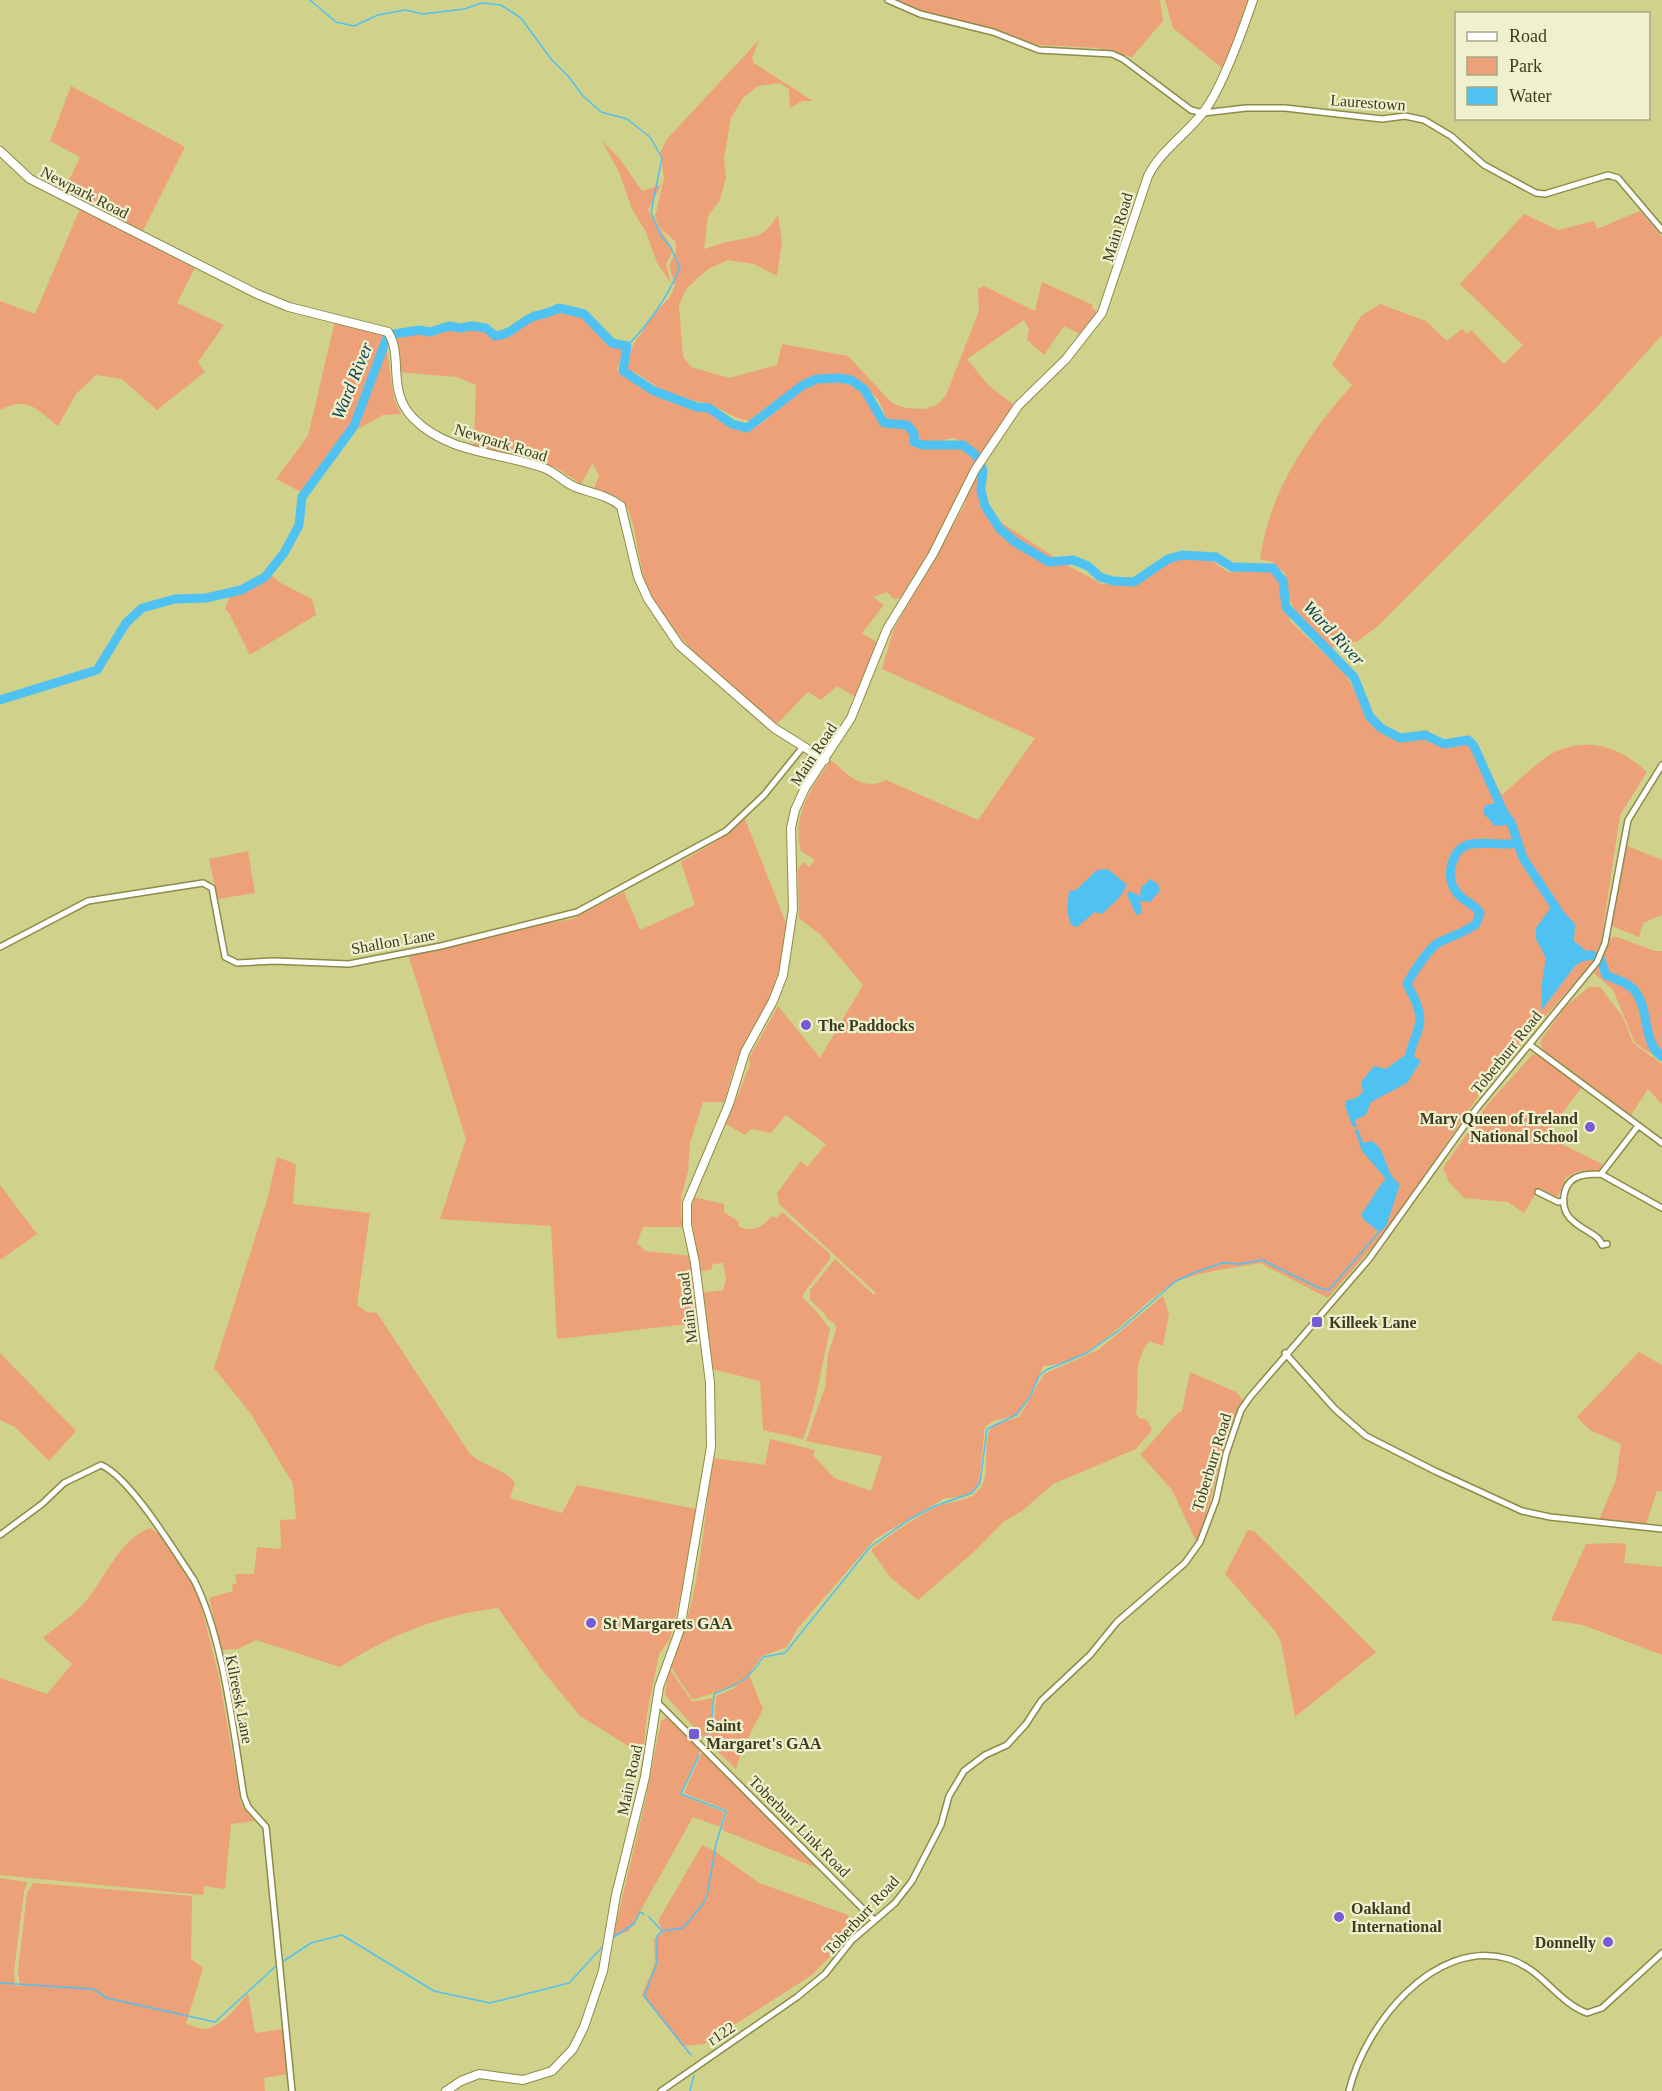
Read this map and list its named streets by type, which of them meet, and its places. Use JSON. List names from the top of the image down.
{
  "streets": {
    "main road": ["Newpark Road", "Main Road"],
    "street": [
      "Laurestown",
      "Shallon Lane",
      "Toberburr Road",
      "Kilreesk Lane",
      "Toberburr Link Road",
      "r122"
    ]
  },
  "crossings": [
    ["Laurestown", "Main Road"],
    ["Newpark Road", "Main Road"],
    ["Newpark Road", "Shallon Lane"],
    ["Main Road", "Toberburr Link Road"],
    ["Toberburr Road", "Toberburr Link Road"],
    ["Toberburr Road", "r122"]
  ],
  "water": ["Ward River"],
  "places": {
    "other": [
      "The Paddocks",
      "Mary Queen of Ireland National School",
      "St Margarets GAA",
      "Oakland International",
      "Donnelly"
    ],
    "transit": ["Killeek Lane", "Saint Margaret's GAA"]
  },
  "legend": ["Road", "Park", "Water"]
}
